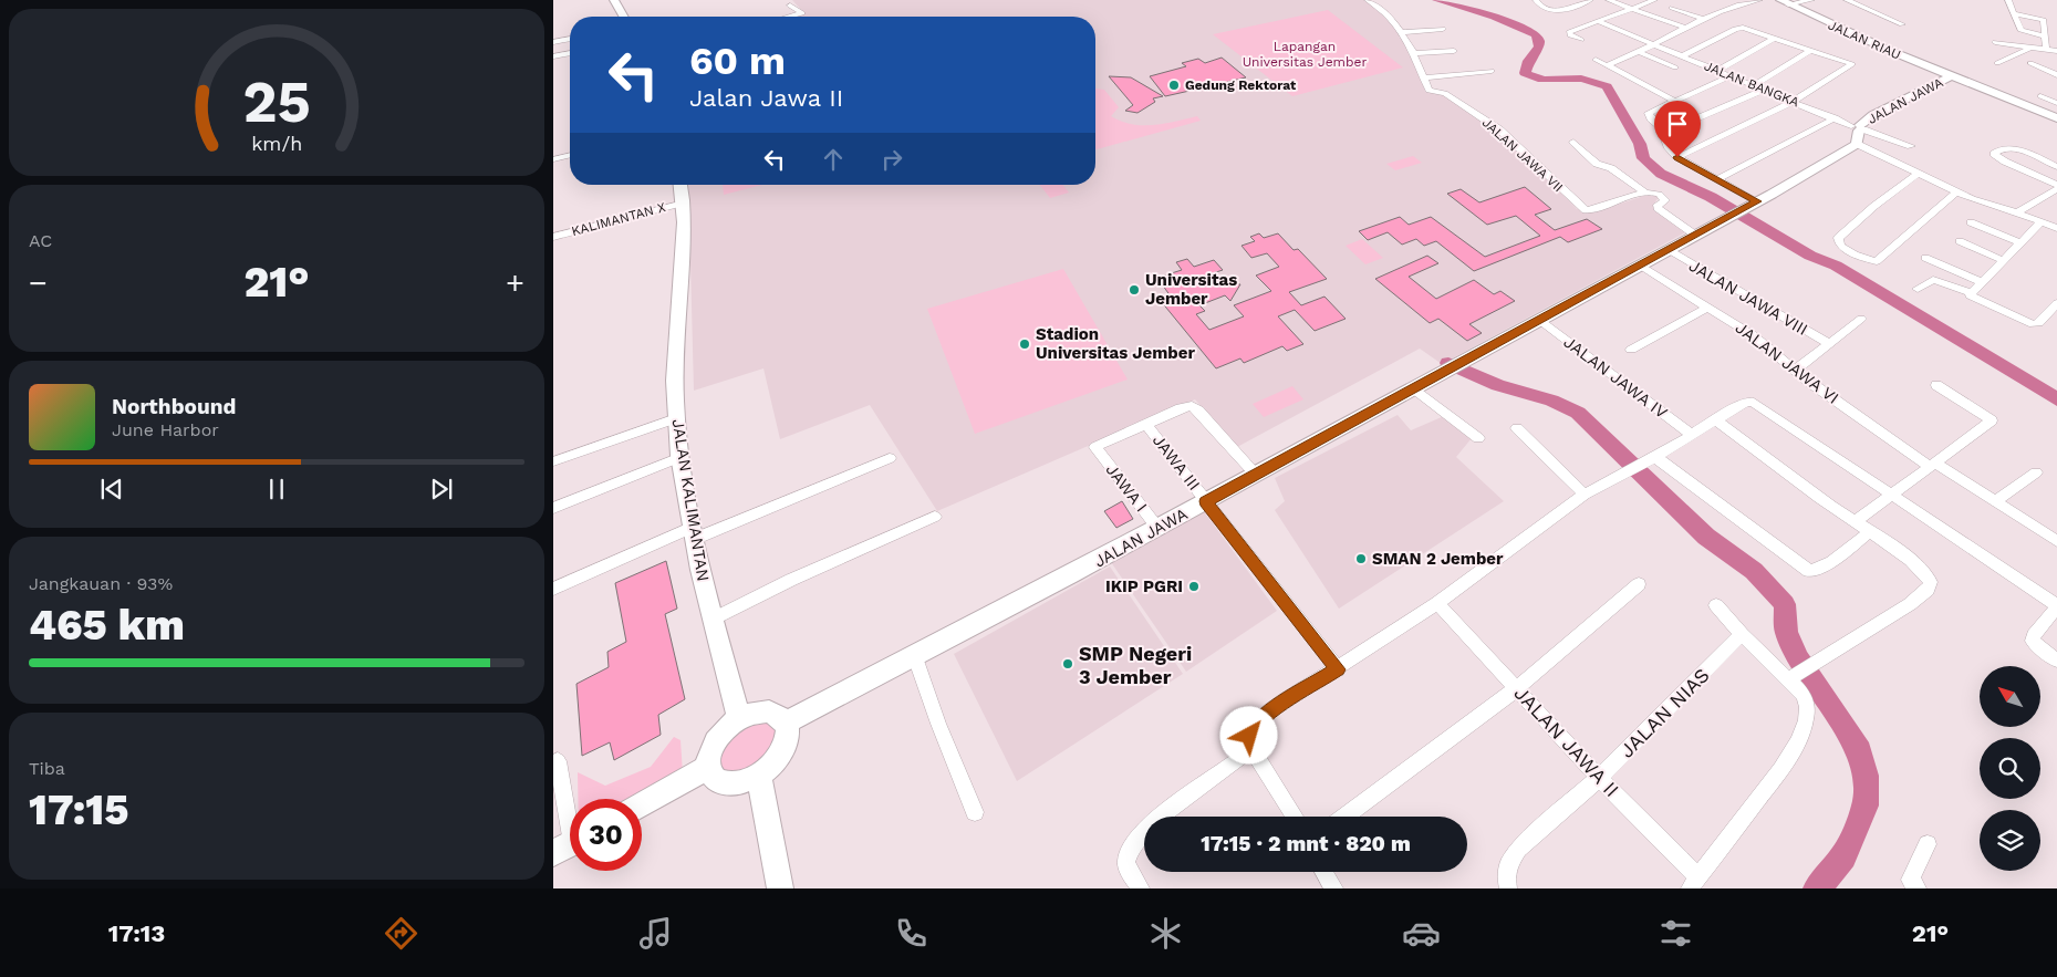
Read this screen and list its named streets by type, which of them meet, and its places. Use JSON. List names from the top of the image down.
{
  "streets": {
    "main road": ["JALAN RIAU", "JALAN JAWA", "JALAN KALIMANTAN"],
    "street": [
      "JALAN BANGKA",
      "JALAN JAWA VII",
      "KALIMANTAN X",
      "JALAN JAWA VIII",
      "JALAN JAWA VI",
      "JALAN JAWA IV",
      "JAWA III",
      "JAWA I",
      "JALAN NIAS",
      "JALAN JAWA II"
    ]
  },
  "crossings": [
    ["JALAN RIAU", "JALAN JAWA"],
    ["JALAN BANGKA", "JALAN JAWA"],
    ["JALAN JAWA", "JALAN JAWA VIII"],
    ["JALAN JAWA", "JALAN JAWA VI"],
    ["JALAN JAWA", "JALAN JAWA IV"],
    ["JALAN JAWA", "JAWA III"],
    ["JALAN JAWA", "JAWA I"],
    ["JALAN JAWA", "JALAN KALIMANTAN"],
    ["KALIMANTAN X", "JALAN KALIMANTAN"],
    ["JAWA III", "JAWA I"],
    ["JALAN NIAS", "JALAN JAWA II"]
  ],
  "parks": ["Lapangan Universitas Jember"],
  "places": [
    "Gedung Rektorat",
    "Universitas Jember",
    "Stadion Universitas Jember",
    "SMAN 2 Jember",
    "IKIP PGRI",
    "SMP Negeri 3 Jember"
  ],
  "north": "top left",
  "page": {
    "turn": ["60 m", "Jalan Jawa II"],
    "tile": [
      "AC",
      ["Jangkauan · 93%", "465 km"],
      ["Tiba", "17:15"]
    ],
    "heat": ["−", "21°", "+"],
    "song": ["Northbound", "June Harbor"],
    "limit": "30",
    "trip": "17:15 · 2 mnt · 820 m",
    "tabs": ["17:13", "21°"],
    "gauge": ["25", "km/h"]
  }
}
